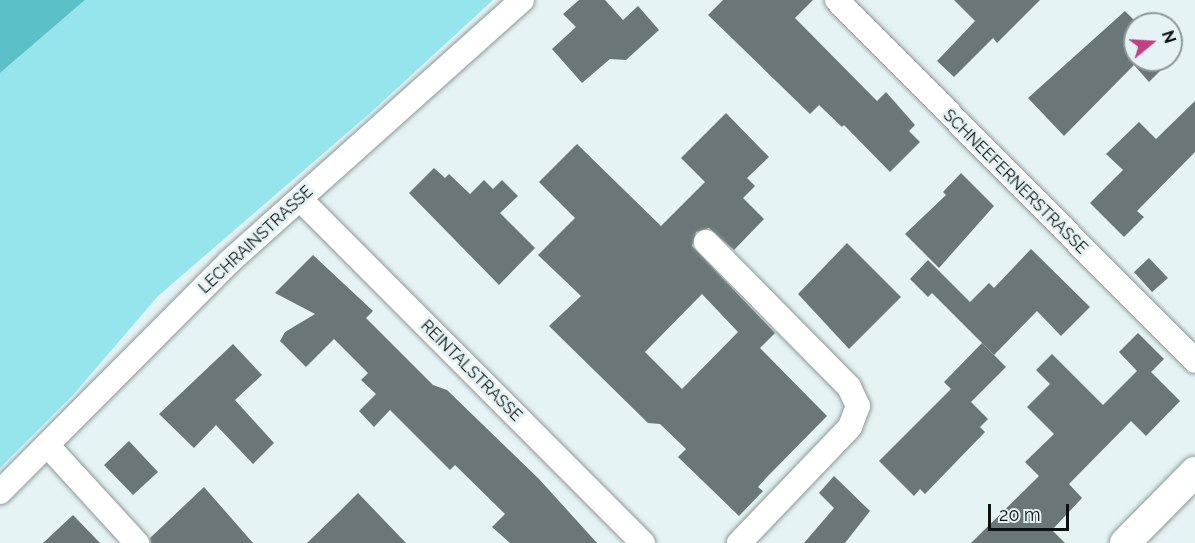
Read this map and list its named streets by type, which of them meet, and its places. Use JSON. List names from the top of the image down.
{
  "streets": {
    "street": ["SCHNEEFERNERSTRASSE", "LECHRAINSTRASSE", "REINTALSTRASSE"]
  },
  "crossings": [
    ["LECHRAINSTRASSE", "REINTALSTRASSE"]
  ],
  "scale_bar": "20 m",
  "north": "right"
}
